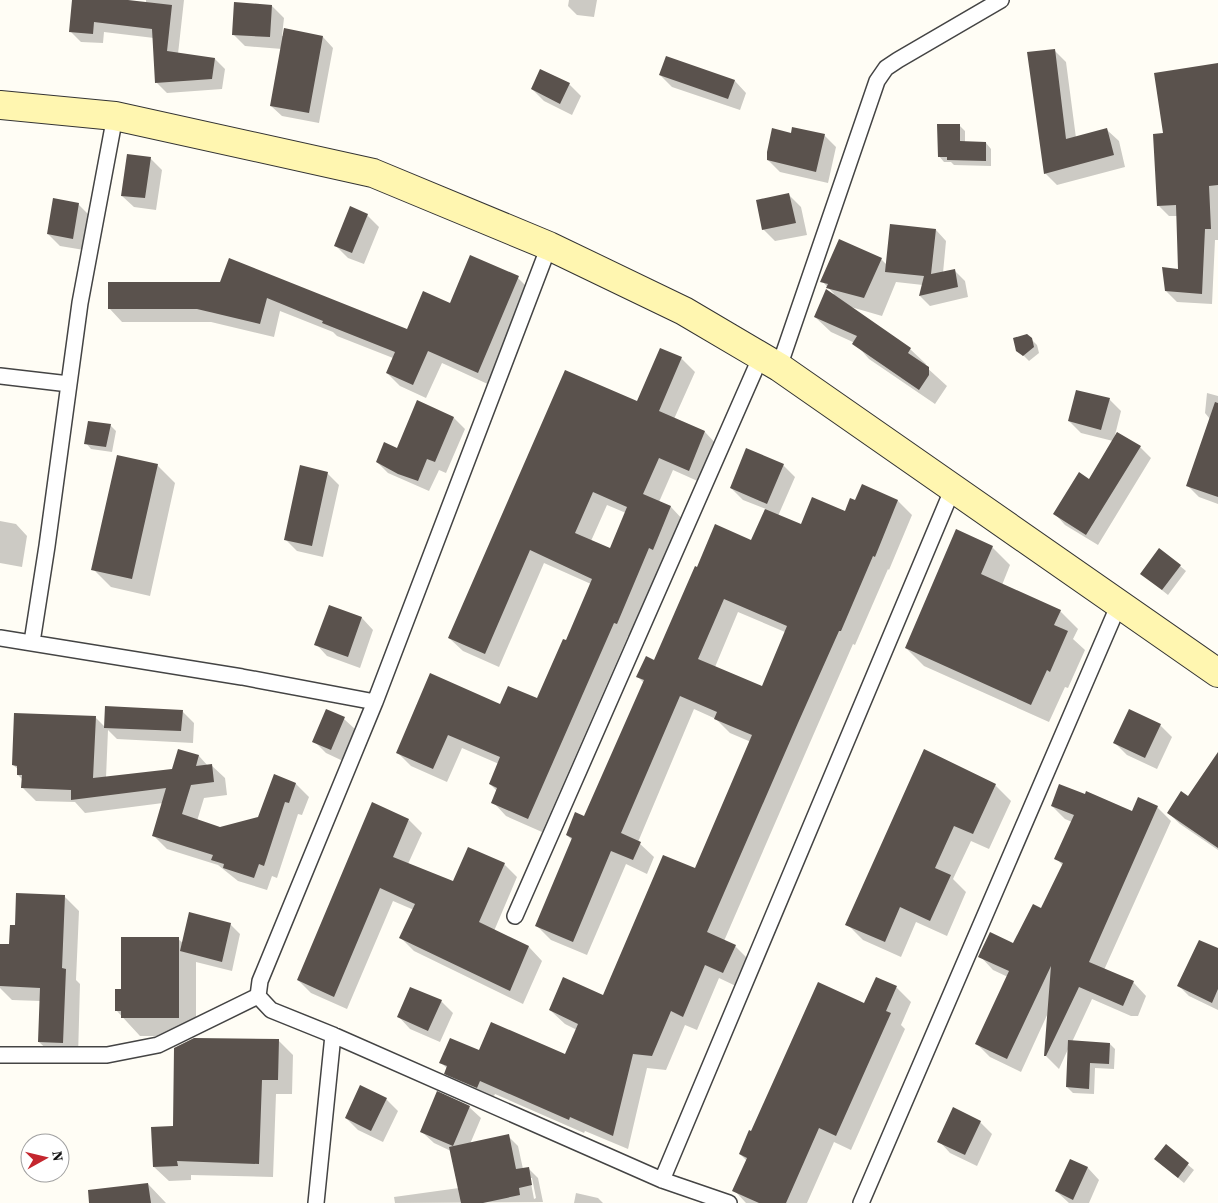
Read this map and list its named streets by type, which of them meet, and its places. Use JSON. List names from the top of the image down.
{
  "north": "right"
}
